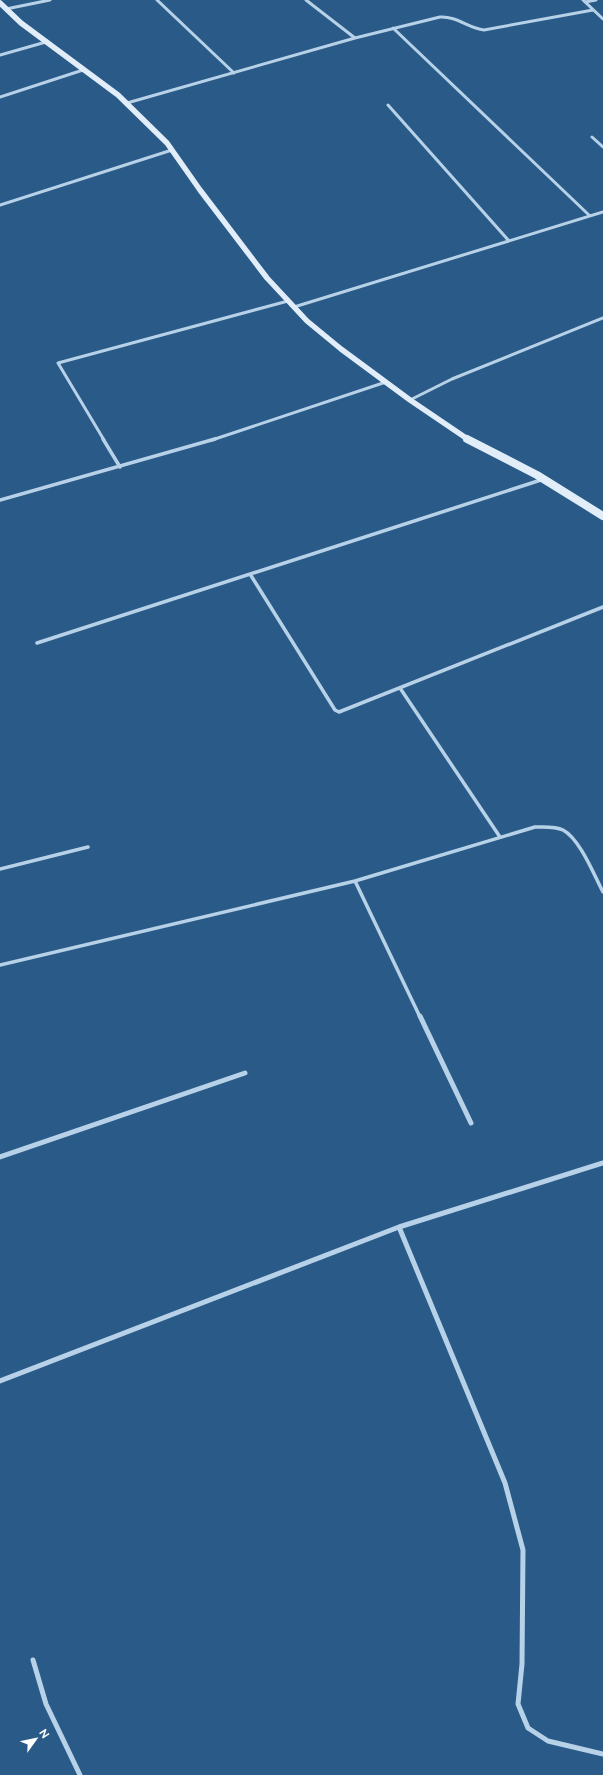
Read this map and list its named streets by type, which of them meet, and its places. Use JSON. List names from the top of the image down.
{
  "north": "top right"
}
